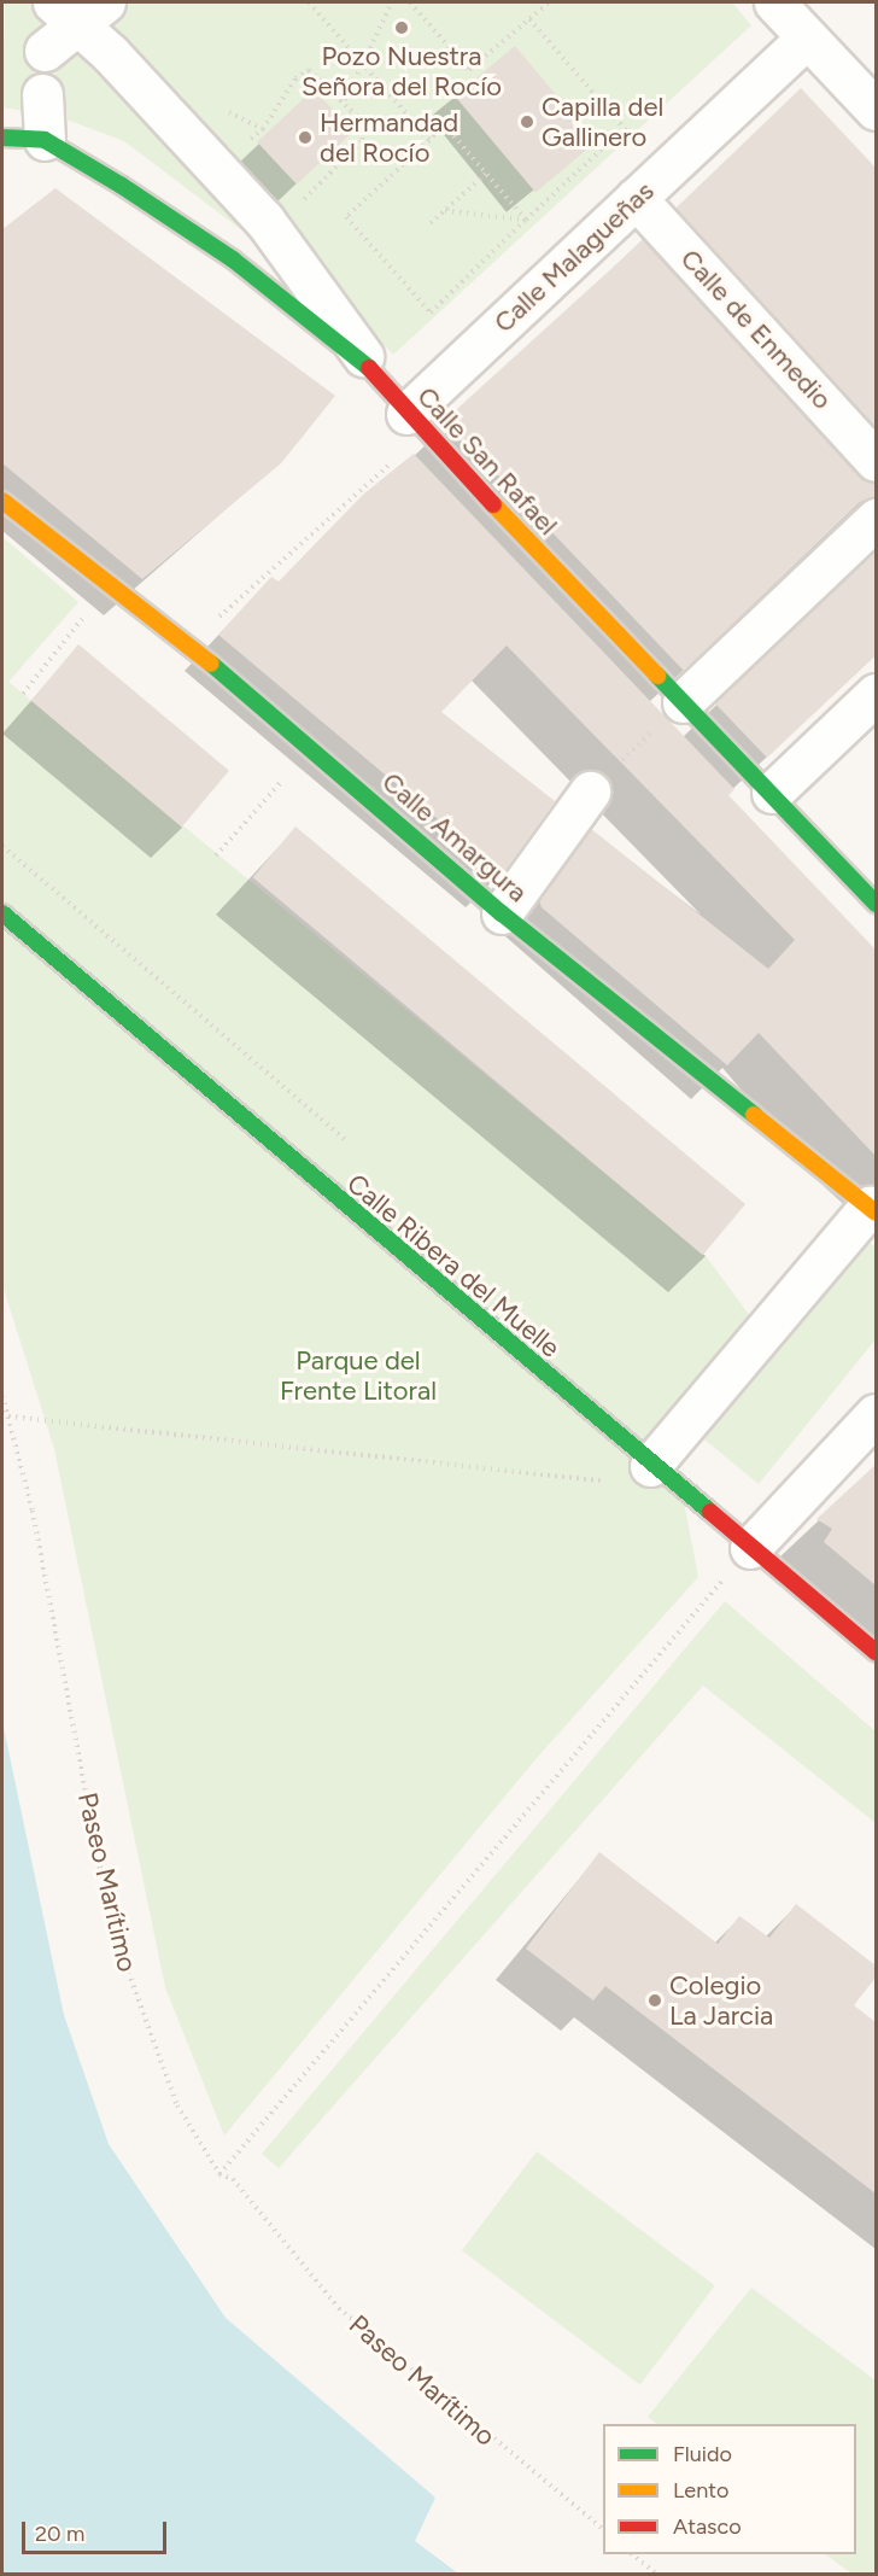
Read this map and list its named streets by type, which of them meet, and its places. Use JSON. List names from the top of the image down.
{
  "streets": {
    "street": [
      "Calle Malagueñas",
      "Calle de Enmedio",
      "Calle San Rafael",
      "Calle Amargura",
      "Calle Ribera del Muelle"
    ],
    "path": ["Paseo Marítimo"]
  },
  "crossings": [
    ["Calle Malagueñas", "Calle de Enmedio"],
    ["Calle Malagueñas", "Calle San Rafael"]
  ],
  "parks": ["Parque del Frente Litoral"],
  "places": [
    "Pozo Nuestra Señora del Rocío",
    "Capilla del Gallinero",
    "Hermandad del Rocío",
    "Colegio La Jarcia"
  ],
  "legend": ["Fluido", "Lento", "Atasco"],
  "scale_bar": "20 m"
}
